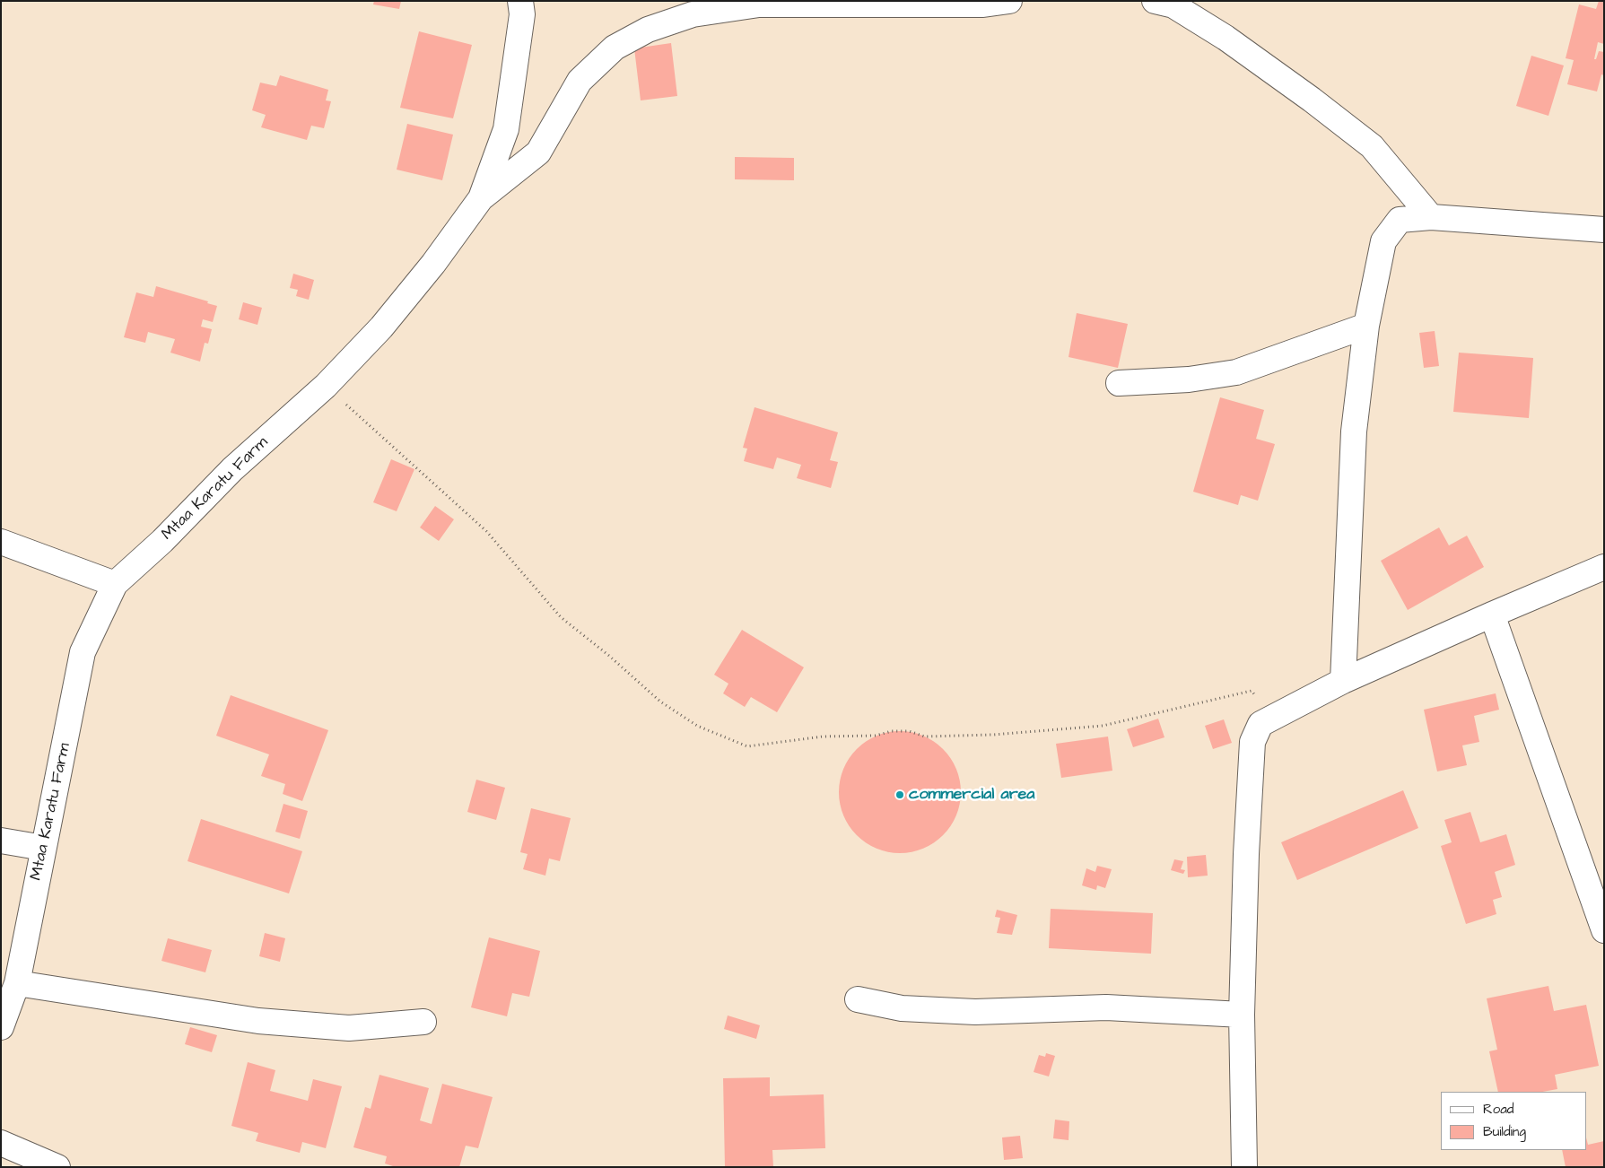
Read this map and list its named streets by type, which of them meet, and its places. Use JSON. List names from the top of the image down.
{
  "streets": {
    "street": ["Mtaa Karatu Farm"]
  },
  "places": ["commercial area"],
  "legend": ["Road", "Building"]
}
